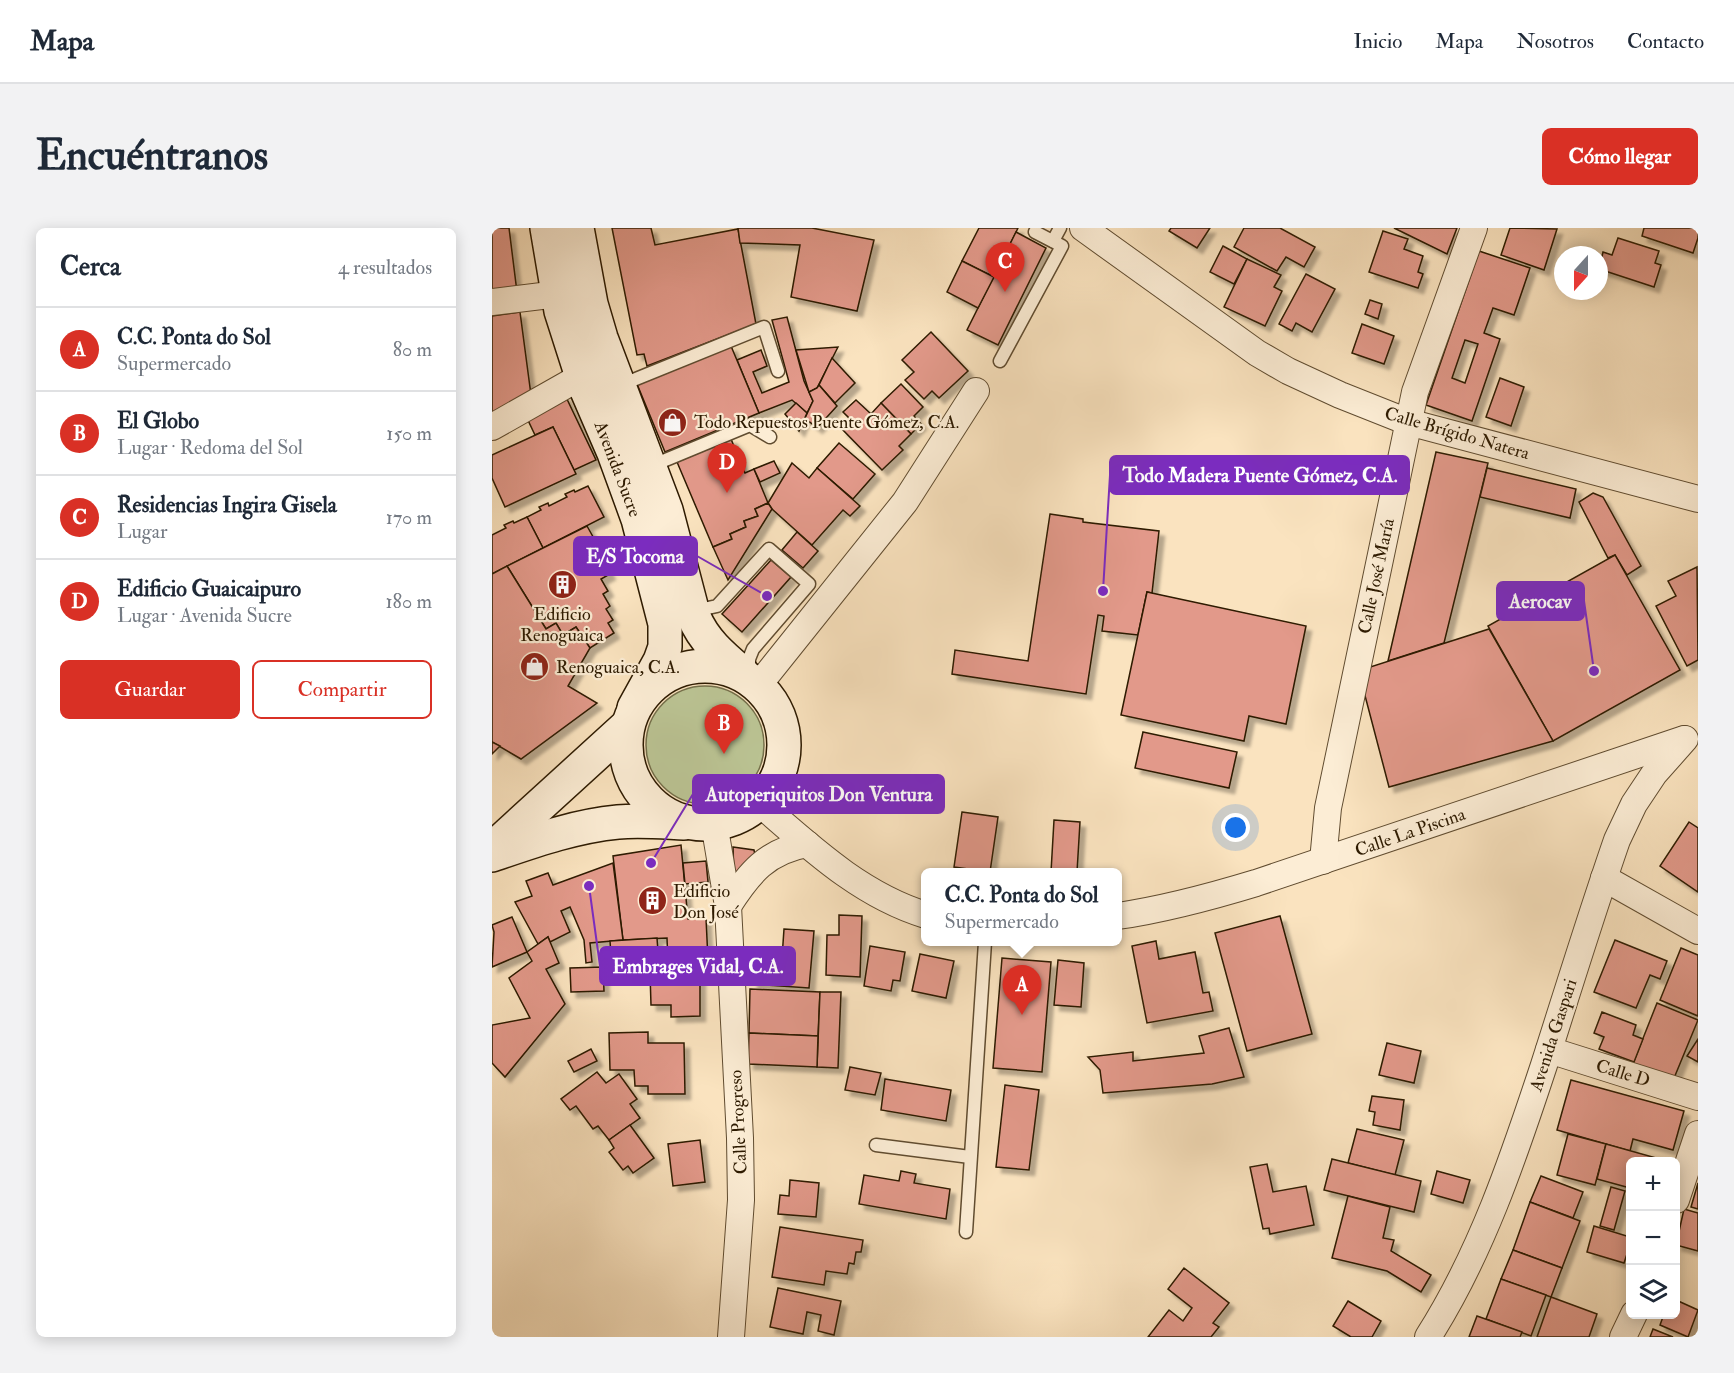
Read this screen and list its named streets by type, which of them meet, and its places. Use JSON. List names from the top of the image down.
{
  "streets": {
    "street": [
      "Calle Brígido Natera",
      "Avenida Sucre",
      "Calle José María",
      "Calle La Piscina",
      "Avenida Gaspari",
      "Calle D",
      "Calle Progreso"
    ]
  },
  "crossings": [
    ["Calle Brígido Natera", "Calle José María"],
    ["Avenida Sucre", "Calle Progreso"],
    ["Calle José María", "Calle La Piscina"],
    ["Calle La Piscina", "Avenida Gaspari"],
    ["Avenida Gaspari", "Calle D"]
  ],
  "places": {
    "shop": ["Todo Repuestos Puente Gómez, C.A.", "Renoguaica, C.A."],
    "building": ["Edificio Renoguaica", "Edificio Don José"],
    "other": [
      "Todo Madera Puente Gómez, C.A.",
      "E/S Tocoma",
      "Aerocav",
      "Autoperiquitos Don Ventura",
      "Embrages Vidal, C.A."
    ]
  },
  "north": "bottom",
  "page": {
    "header": "Mapa",
    "nav": [
      "Inicio",
      "Mapa",
      "Nosotros",
      "Contacto"
    ],
    "buttons": [
      "Cómo llegar",
      ["Guardar", "Compartir"]
    ],
    "title": "Encuéntranos",
    "heading": ["Cerca", "4 resultados"],
    "pins": [
      "C",
      "D",
      "B",
      "A"
    ],
    "list": [
      {
        "mark": "A",
        "name": "C.C. Ponta do Sol",
        "note": "Supermercado",
        "value": "80 m"
      },
      {
        "mark": "B",
        "name": "El Globo",
        "note": "Lugar · Redoma del Sol",
        "value": "150 m"
      },
      {
        "mark": "C",
        "name": "Residencias Ingira Gisela",
        "note": "Lugar",
        "value": "170 m"
      },
      {
        "mark": "D",
        "name": "Edificio Guaicaipuro",
        "note": "Lugar · Avenida Sucre",
        "value": "180 m"
      }
    ],
    "popup": ["C.C. Ponta do Sol", "Supermercado"],
    "map_buttons": ["+", "−"]
  }
}
